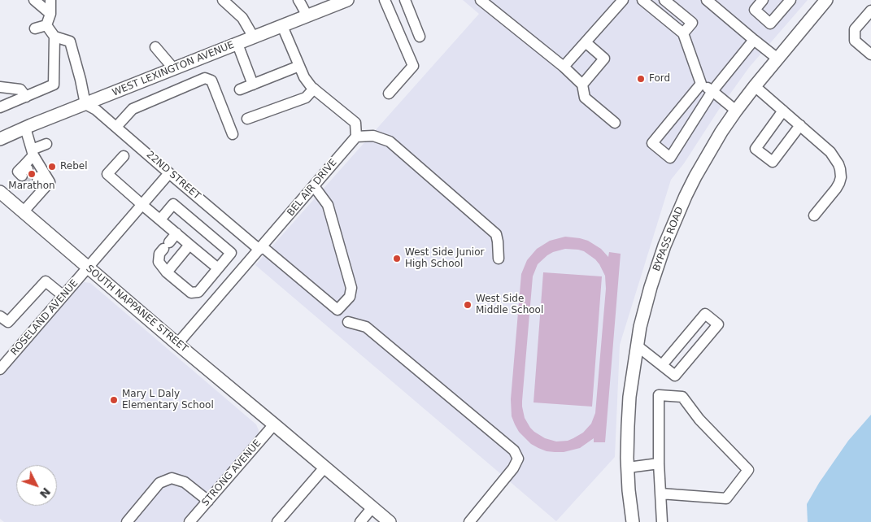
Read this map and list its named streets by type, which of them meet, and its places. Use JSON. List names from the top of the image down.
{
  "streets": {
    "main road": ["WEST LEXINGTON AVENUE", "BYPASS ROAD", "SOUTH NAPPANEE STREET"],
    "street": [
      "22ND STREET",
      "BEL AIR DRIVE",
      "ROSELAND AVENUE",
      "STRONG AVENUE"
    ]
  },
  "crossings": [
    ["WEST LEXINGTON AVENUE", "22ND STREET"],
    ["22ND STREET", "BEL AIR DRIVE"],
    ["22ND STREET", "ROSELAND AVENUE"],
    ["BEL AIR DRIVE", "SOUTH NAPPANEE STREET"],
    ["SOUTH NAPPANEE STREET", "ROSELAND AVENUE"],
    ["SOUTH NAPPANEE STREET", "STRONG AVENUE"]
  ],
  "places": [
    "Ford",
    "Rebel",
    "Marathon",
    "West Side Junior High School",
    "West Side Middle School",
    "Mary L Daly Elementary School"
  ],
  "north": "bottom right"
}
